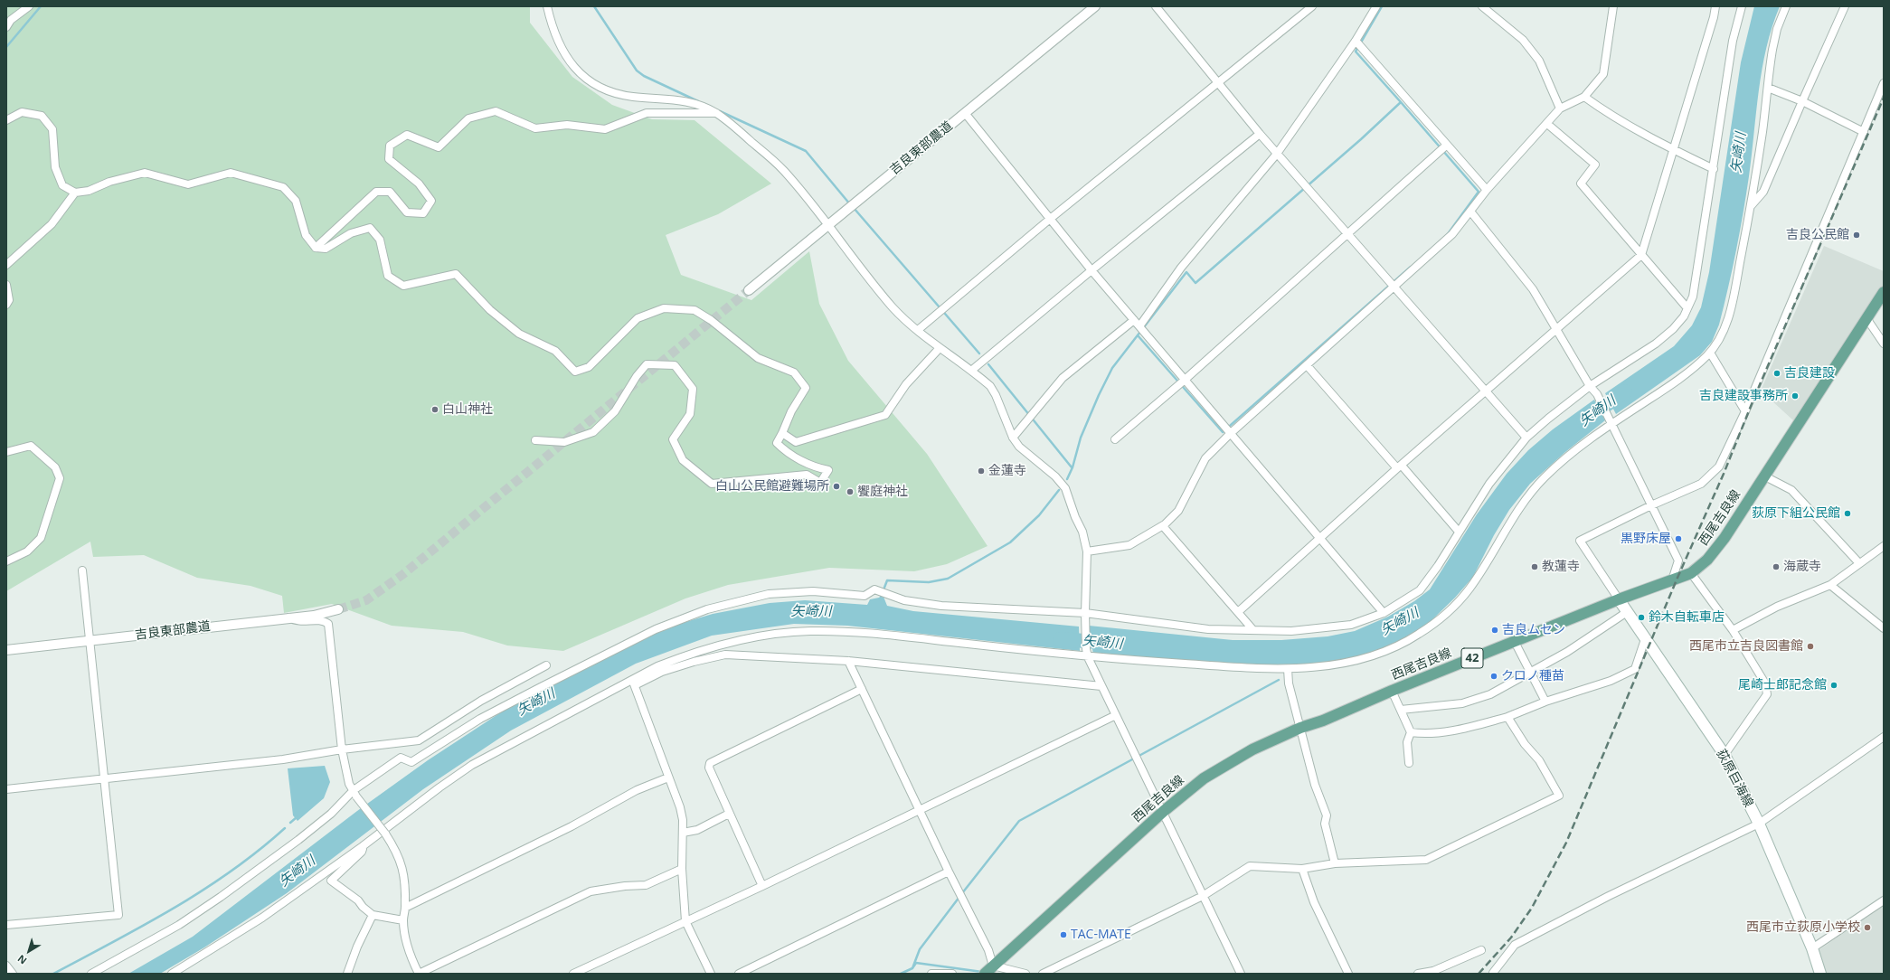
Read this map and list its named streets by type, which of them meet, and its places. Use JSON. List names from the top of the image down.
{
  "streets": {
    "main road": ["西尾吉良線", "42", "荻原巨海線"],
    "street": ["吉良東部農道"]
  },
  "crossings": [
    ["西尾吉良線", "荻原巨海線"]
  ],
  "water": ["矢崎川"],
  "places": [
    "吉良公民館",
    "吉良建設",
    "吉良建設事務所",
    "白山神社",
    "金蓮寺",
    "白山公民館避難場所",
    "饗庭神社",
    "荻原下組公民館",
    "黒野床屋",
    "教蓮寺",
    "海蔵寺",
    "鈴木自転車店",
    "吉良ムセン",
    "西尾市立吉良図書館",
    "クロノ種苗",
    "尾崎士郎記念館",
    "西尾市立荻原小学校",
    "TAC-MATE"
  ],
  "north": "bottom left"
}
